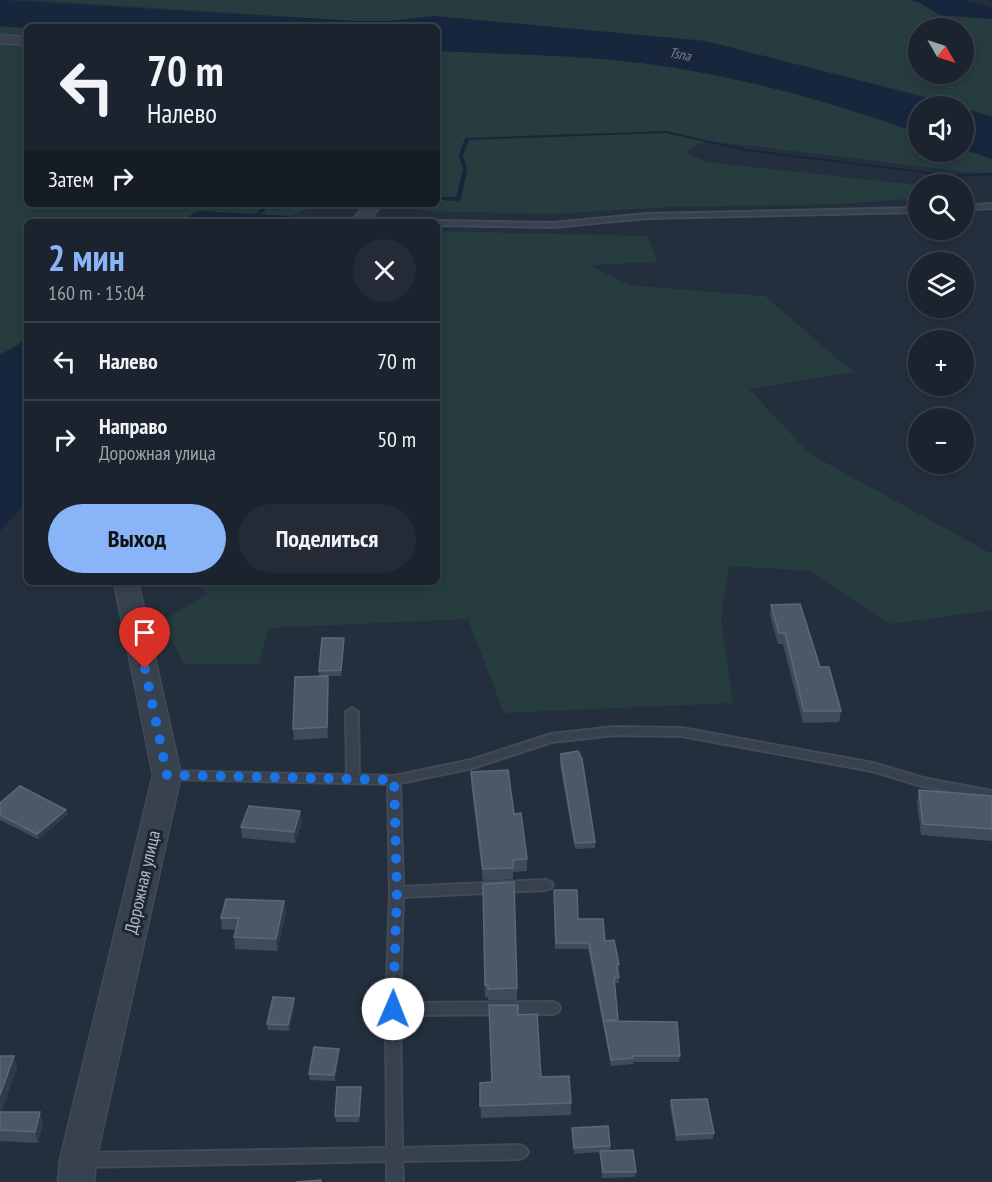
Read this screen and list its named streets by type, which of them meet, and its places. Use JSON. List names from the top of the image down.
{
  "streets": {
    "street": ["Дорожная улица"]
  },
  "water": ["Tsna"],
  "north": "bottom right",
  "page": {
    "map_buttons": ["+", "−"],
    "turn": ["70 m", "Налево"],
    "then": "Затем",
    "heading": ["2 мин", "160 m · 15:04"],
    "list": [
      {
        "name": "Налево",
        "value": "70 m"
      },
      {
        "name": "Направо",
        "note": "Дорожная улица",
        "value": "50 m"
      }
    ],
    "buttons": ["Выход", "Поделиться"]
  }
}
